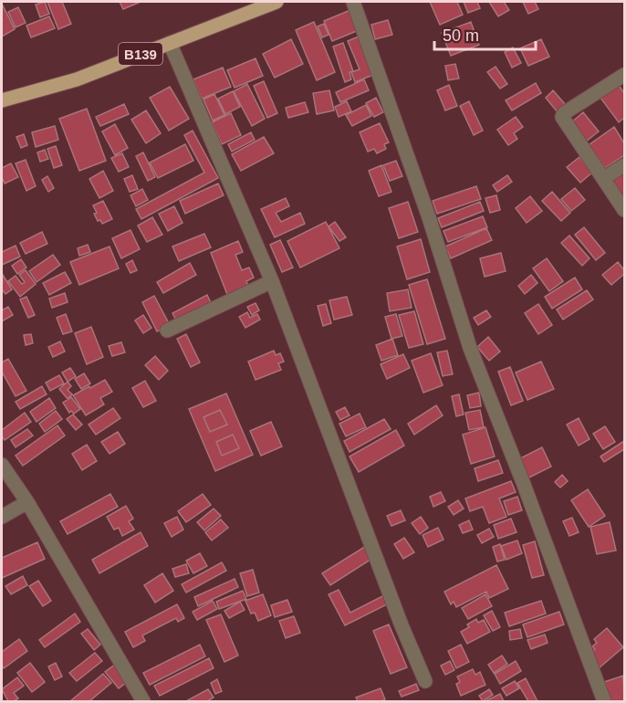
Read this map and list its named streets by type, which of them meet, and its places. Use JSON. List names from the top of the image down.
{
  "streets": {
    "main road": ["B139"]
  },
  "scale_bar": "50 m"
}
